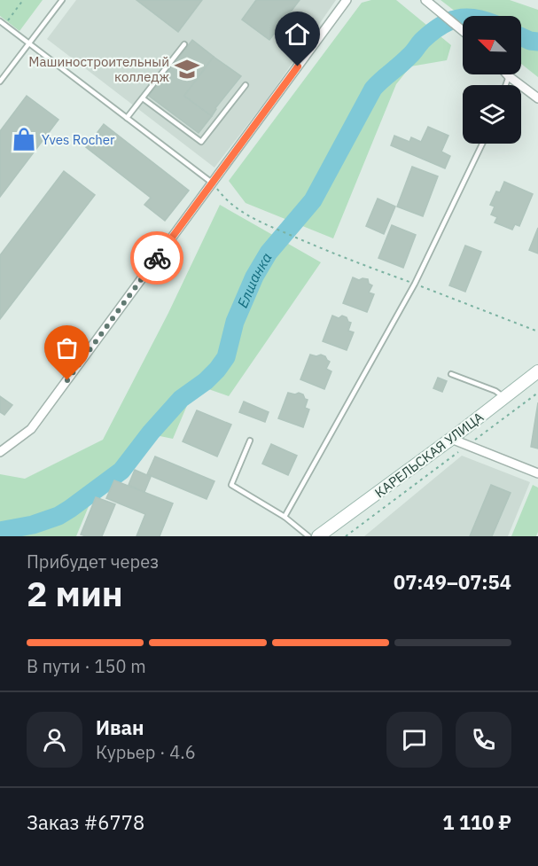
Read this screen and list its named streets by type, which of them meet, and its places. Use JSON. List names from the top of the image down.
{
  "streets": {
    "street": ["КАРЕЛЬСКАЯ УЛИЦА"]
  },
  "water": ["Елшанка"],
  "places": {
    "school or university": ["Машиностроительный колледж"],
    "shop": ["Yves Rocher"]
  },
  "north": "top left",
  "page": {
    "heading": ["2 мин", "Прибудет через", "07:49–07:54"],
    "panel": [
      "Иван",
      "Курьер · 4.6",
      "Заказ #6778",
      "1 110 ₽"
    ],
    "bar": "В пути · 150 m"
  }
}
